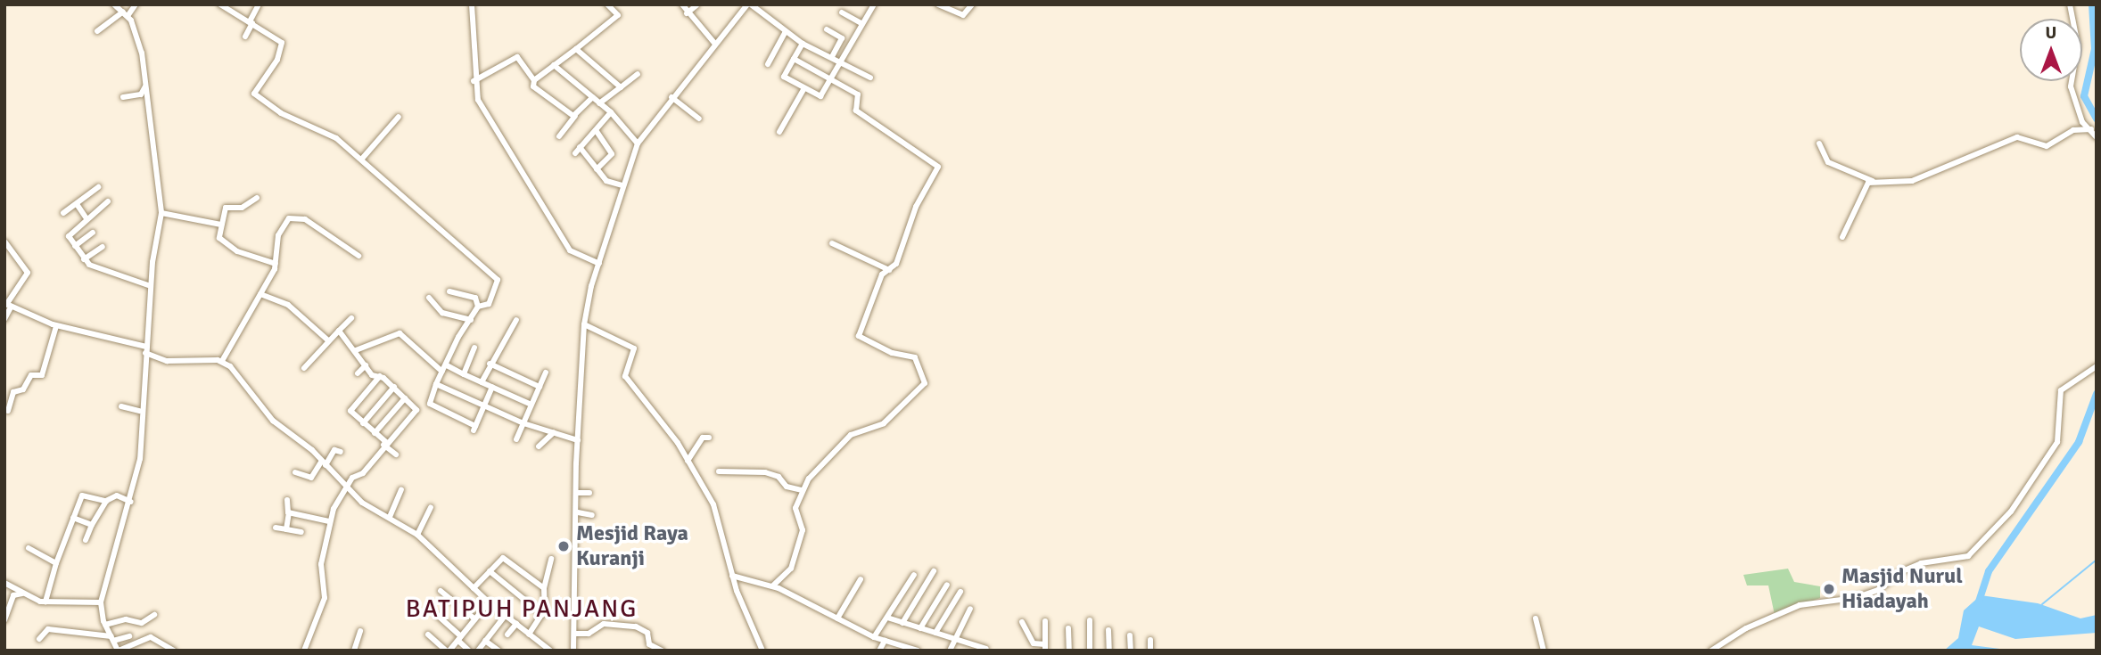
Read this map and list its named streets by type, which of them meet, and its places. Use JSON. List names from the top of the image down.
{
  "districts": ["BATIPUH PANJANG"],
  "places": ["Mesjid Raya Kuranji", "Masjid Nurul Hiadayah"],
  "north": "top"
}
